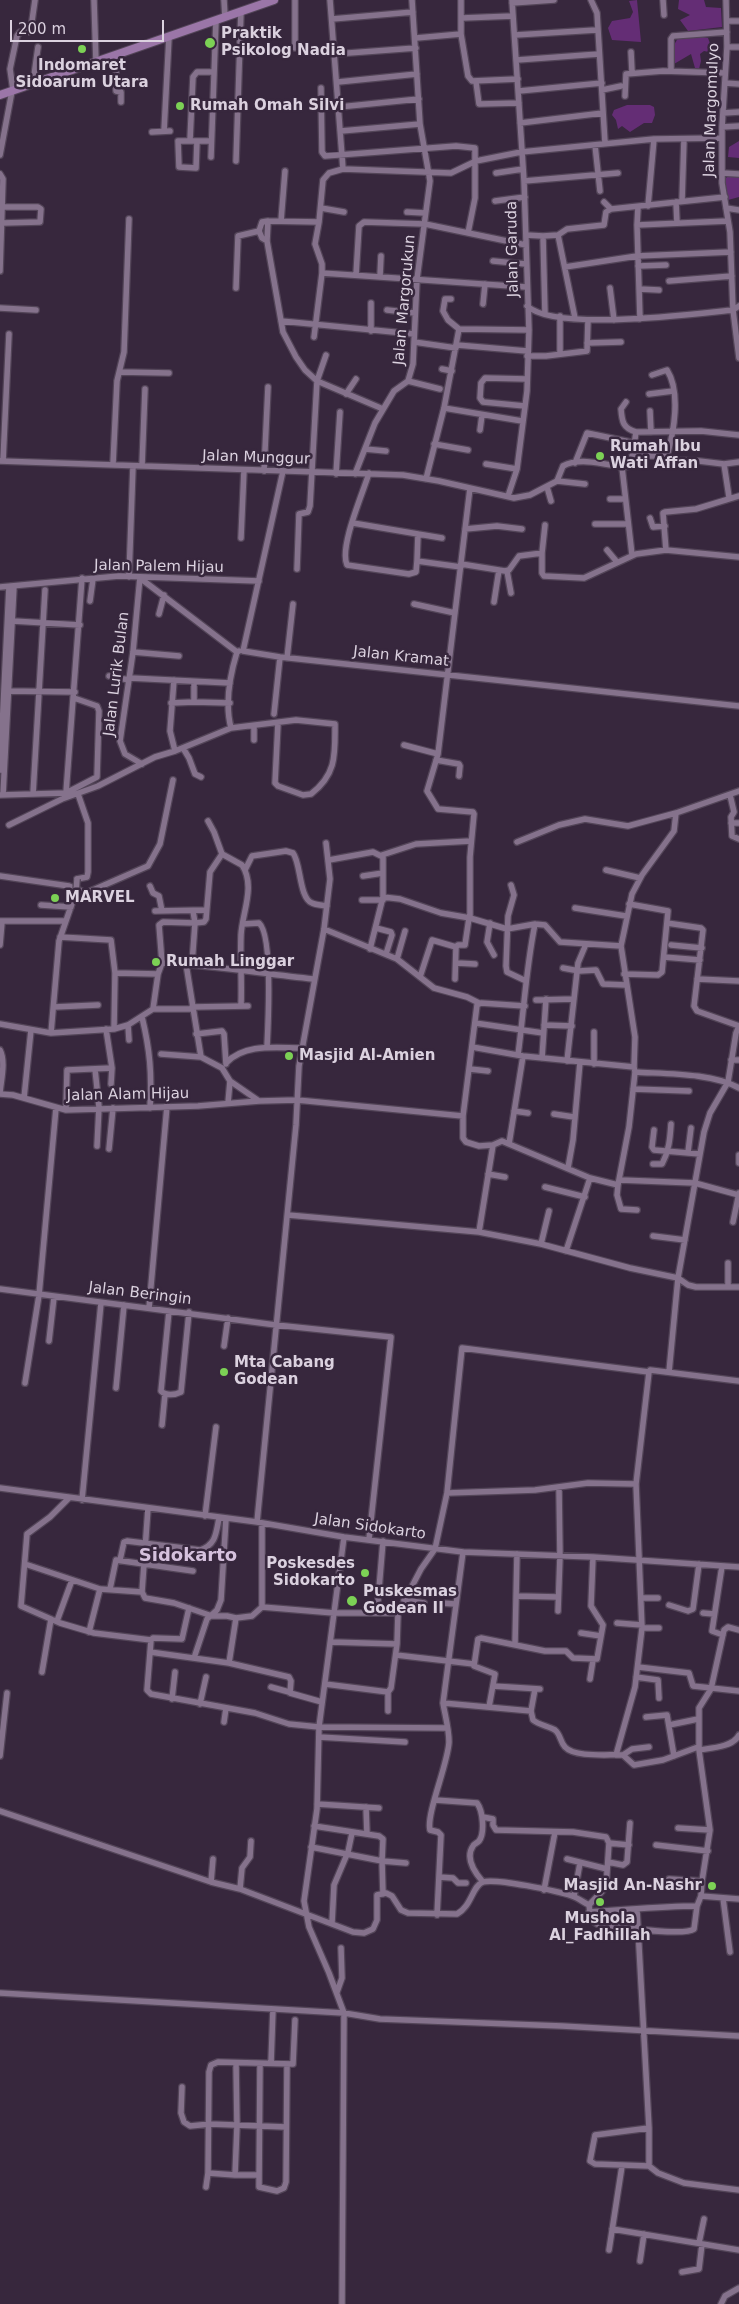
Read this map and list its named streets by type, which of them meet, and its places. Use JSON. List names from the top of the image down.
{
  "streets": {
    "street": [
      "Jalan Margomulyo",
      "Jalan Garuda",
      "Jalan Margorukun",
      "Jalan Munggur",
      "Jalan Palem Hijau",
      "Jalan Kramat",
      "Jalan Lurik Bulan",
      "Jalan Alam Hijau",
      "Jalan Beringin",
      "Jalan Sidokarto"
    ]
  },
  "crossings": [
    ["Jalan Garuda", "Jalan Munggur"],
    ["Jalan Margorukun", "Jalan Munggur"],
    ["Jalan Palem Hijau", "Jalan Lurik Bulan"],
    ["Jalan Beringin", "Jalan Sidokarto"]
  ],
  "districts": ["Sidokarto"],
  "places": [
    "Praktik Psikolog Nadia",
    "Indomaret Sidoarum Utara",
    "Rumah Omah Silvi",
    "Rumah Ibu Wati Affan",
    "MARVEL",
    "Rumah Linggar",
    "Masjid Al-Amien",
    "Mta Cabang Godean",
    "Poskesdes Sidokarto",
    "Puskesmas Godean II",
    "Masjid An-Nashr",
    "Mushola Al_Fadhillah"
  ],
  "scale_bar": "200 m"
}
